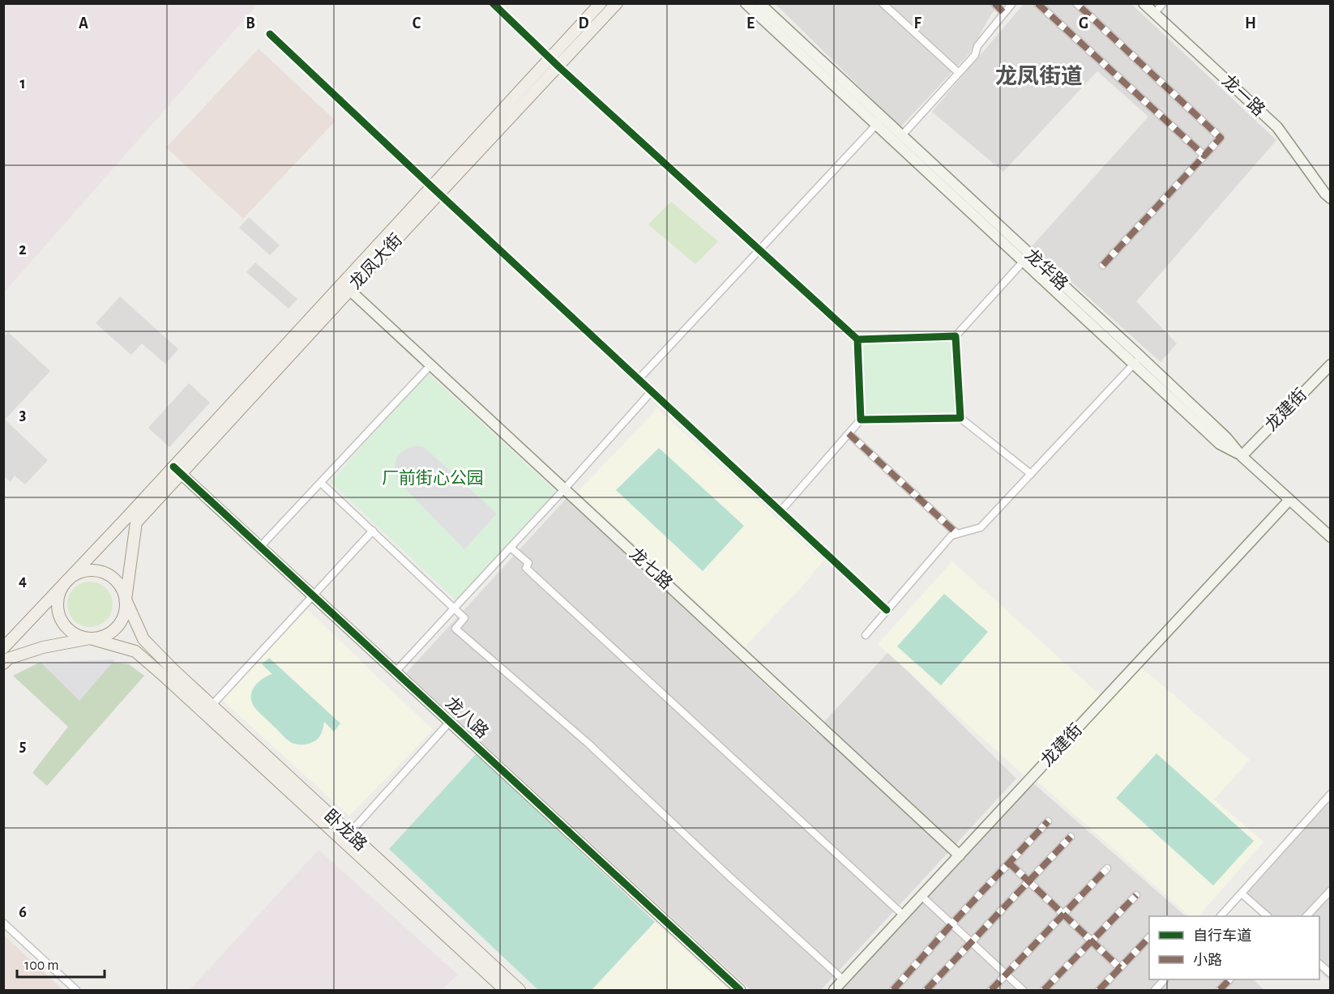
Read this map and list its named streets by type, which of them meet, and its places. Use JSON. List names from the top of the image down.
{
  "streets": {
    "main road": ["龙凤大街", "卧龙路"],
    "street": [
      "龙一路",
      "龙华路",
      "龙建街",
      "龙七路",
      "龙八路"
    ]
  },
  "crossings": [
    ["龙凤大街", "龙七路"],
    ["龙凤大街", "龙八路"],
    ["龙华路", "龙建街"],
    ["龙建街", "龙七路"]
  ],
  "districts": ["龙凤街道"],
  "parks": ["厂前街心公园"],
  "legend": ["自行车道", "小路"],
  "scale_bar": "100 m",
  "grid": {
    "columns": [
      "A",
      "B",
      "C",
      "D",
      "E",
      "F",
      "G",
      "H"
    ],
    "rows": [
      "1",
      "2",
      "3",
      "4",
      "5",
      "6"
    ]
  }
}
